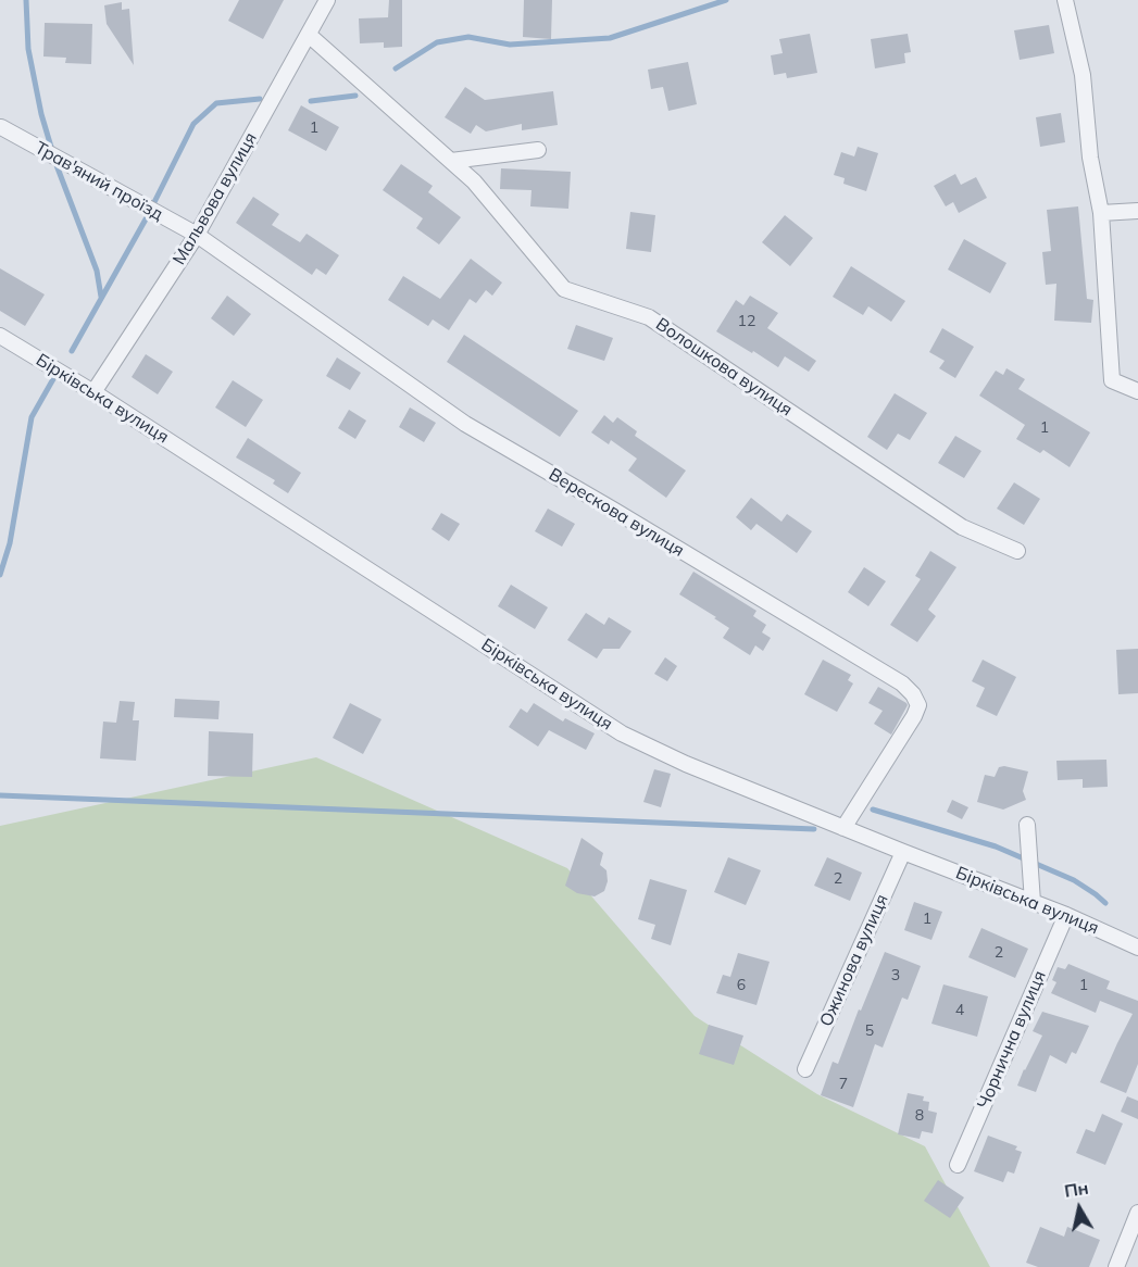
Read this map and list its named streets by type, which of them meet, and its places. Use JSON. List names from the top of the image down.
{
  "streets": {
    "street": [
      "Трав'яний проїзд",
      "Мальвова вулиця",
      "Волошкова вулиця",
      "Бірківська вулиця",
      "Верескова вулиця",
      "Ожинова вулиця",
      "Чорнична вулиця"
    ]
  },
  "crossings": [
    ["Трав'яний проїзд", "Мальвова вулиця"],
    ["Трав'яний проїзд", "Верескова вулиця"],
    ["Мальвова вулиця", "Волошкова вулиця"],
    ["Мальвова вулиця", "Бірківська вулиця"],
    ["Мальвова вулиця", "Верескова вулиця"],
    ["Бірківська вулиця", "Верескова вулиця"],
    ["Бірківська вулиця", "Ожинова вулиця"],
    ["Бірківська вулиця", "Чорнична вулиця"]
  ],
  "house_numbers": [
    "1",
    "12",
    "1",
    "2",
    "1",
    "2",
    "3",
    "6",
    "1",
    "4",
    "5",
    "7",
    "8"
  ],
  "north": "top"
}
